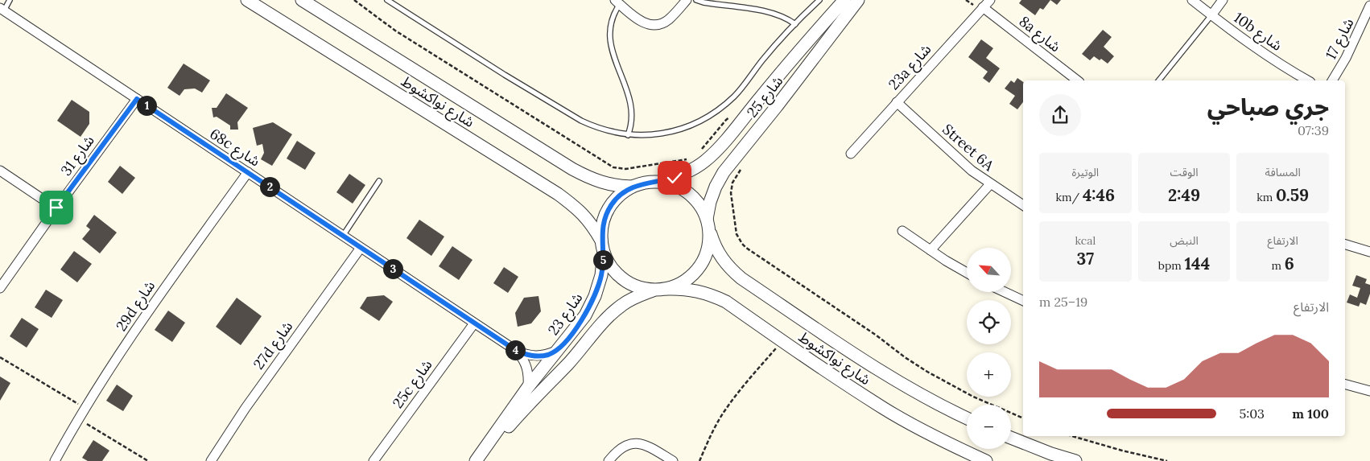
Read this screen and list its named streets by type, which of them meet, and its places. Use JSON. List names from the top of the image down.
{
  "streets": {
    "street": [
      "10b شارع",
      "8a شارع",
      "شارع 17",
      "23a شارع",
      "شارع 25",
      "شارع نواكشوط",
      "68c شارع",
      "Street 6A",
      "شارع 31",
      "29d شارع",
      "شارع 23",
      "27d شارع",
      "25c شارع"
    ]
  },
  "crossings": [
    ["8a شارع", "23a شارع"],
    ["23a شارع", "Street 6A"],
    ["شارع 25", "شارع نواكشوط"],
    ["شارع 25", "شارع 23"],
    ["شارع نواكشوط", "شارع 23"],
    ["68c شارع", "شارع 31"],
    ["68c شارع", "29d شارع"],
    ["68c شارع", "شارع 23"],
    ["68c شارع", "27d شارع"],
    ["68c شارع", "25c شارع"]
  ],
  "north": "top left",
  "page": {
    "heading": ["جري صباحي", "07:39"],
    "pins": [
      "1",
      "2",
      "5",
      "3",
      "4"
    ],
    "stats": [
      ["المسافة", "0.59 km"],
      ["الوقت", "2:49"],
      ["الوتيرة", "4:46 /km"],
      ["الارتفاع", "6 m"],
      ["النبض", "144 bpm"],
      ["kcal", "37"]
    ],
    "map_buttons": ["+", "−"],
    "chart": ["الارتفاع", "19–25 m"],
    "list": [
      {
        "name": "100 m",
        "note": "5:03"
      }
    ]
  }
}
